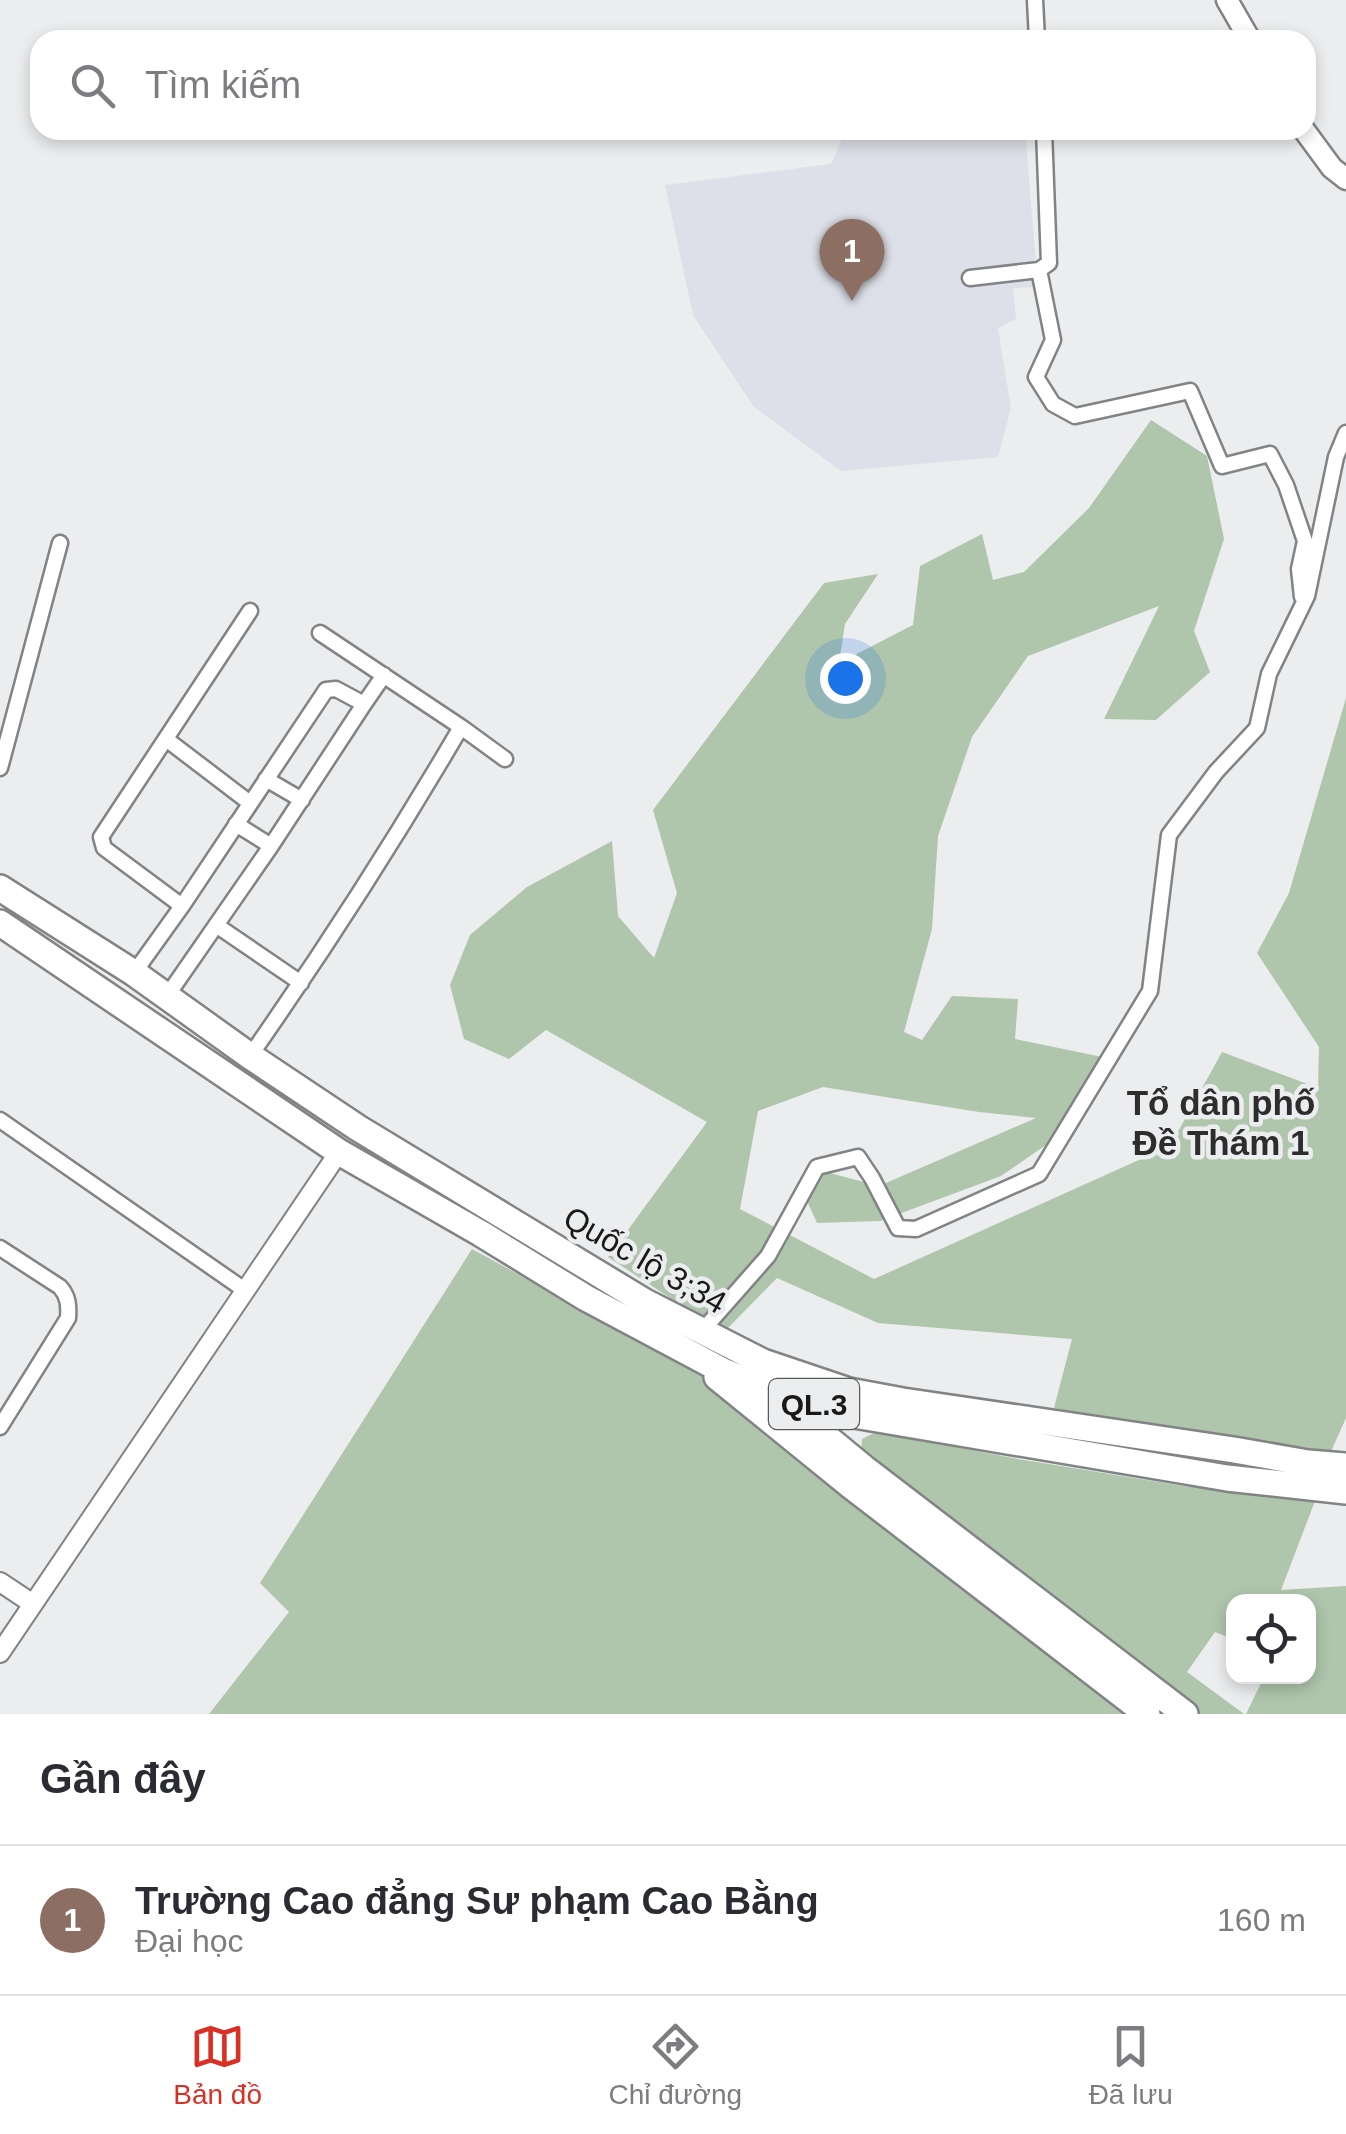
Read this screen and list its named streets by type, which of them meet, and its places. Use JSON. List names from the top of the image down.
{
  "streets": {
    "highway": ["Quốc lộ 3;34", "QL.3"]
  },
  "districts": ["Tổ dân phố Đề Thám 1"],
  "page": {
    "search": "Tìm kiếm",
    "pins": "1",
    "heading": "Gần đây",
    "list": [
      {
        "mark": "1",
        "name": "Trường Cao đẳng Sư phạm Cao Bằng",
        "note": "Đại học",
        "value": "160 m"
      }
    ],
    "nav": ["Bản đồ", "Chỉ đường", "Đã lưu"]
  }
}
